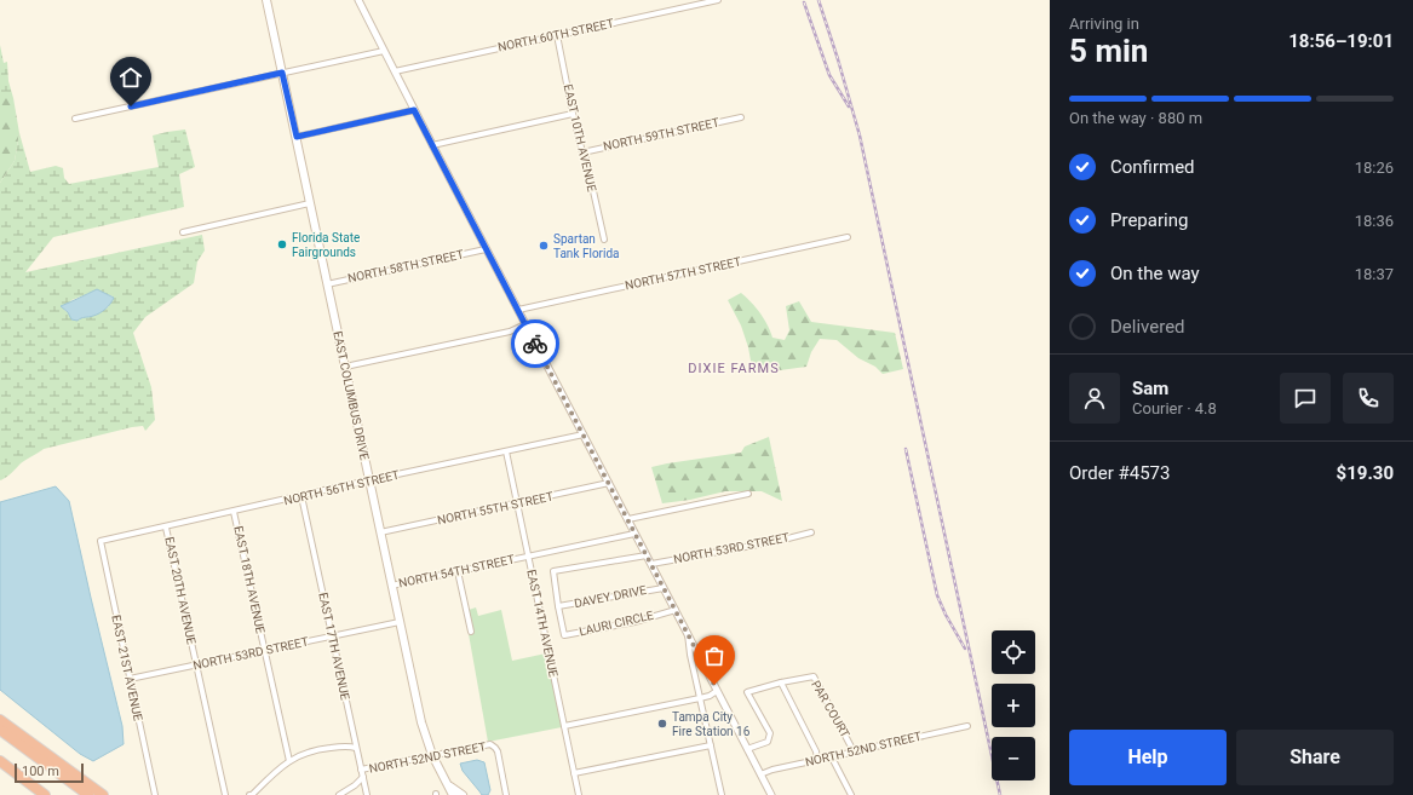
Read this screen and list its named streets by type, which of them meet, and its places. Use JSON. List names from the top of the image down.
{
  "streets": {
    "main road": ["EAST COLUMBUS DRIVE"],
    "street": [
      "NORTH 60TH STREET",
      "NORTH 59TH STREET",
      "EAST 10TH AVENUE",
      "NORTH 58TH STREET",
      "NORTH 57TH STREET",
      "NORTH 56TH STREET",
      "NORTH 55TH STREET",
      "NORTH 53RD STREET",
      "NORTH 54TH STREET",
      "EAST 18TH AVENUE",
      "EAST 20TH AVENUE",
      "DAVEY DRIVE",
      "EAST 14TH AVENUE",
      "LAURI CIRCLE",
      "EAST 17TH AVENUE",
      "EAST 21ST AVENUE",
      "PAR COURT",
      "NORTH 52ND STREET"
    ]
  },
  "crossings": [
    ["NORTH 60TH STREET", "EAST 10TH AVENUE"],
    ["NORTH 59TH STREET", "EAST 10TH AVENUE"],
    ["NORTH 58TH STREET", "EAST COLUMBUS DRIVE"],
    ["EAST COLUMBUS DRIVE", "NORTH 56TH STREET"],
    ["EAST COLUMBUS DRIVE", "NORTH 55TH STREET"],
    ["EAST COLUMBUS DRIVE", "NORTH 53RD STREET"],
    ["EAST COLUMBUS DRIVE", "NORTH 54TH STREET"],
    ["EAST COLUMBUS DRIVE", "NORTH 52ND STREET"],
    ["NORTH 56TH STREET", "EAST 18TH AVENUE"],
    ["NORTH 56TH STREET", "EAST 20TH AVENUE"],
    ["NORTH 56TH STREET", "EAST 14TH AVENUE"],
    ["NORTH 56TH STREET", "EAST 17TH AVENUE"],
    ["NORTH 56TH STREET", "EAST 21ST AVENUE"],
    ["NORTH 55TH STREET", "EAST 14TH AVENUE"],
    ["NORTH 53RD STREET", "EAST 18TH AVENUE"],
    ["NORTH 53RD STREET", "EAST 20TH AVENUE"],
    ["NORTH 53RD STREET", "EAST 17TH AVENUE"],
    ["NORTH 53RD STREET", "EAST 21ST AVENUE"],
    ["NORTH 54TH STREET", "EAST 14TH AVENUE"],
    ["EAST 18TH AVENUE", "NORTH 52ND STREET"],
    ["DAVEY DRIVE", "LAURI CIRCLE"],
    ["EAST 17TH AVENUE", "NORTH 52ND STREET"],
    ["PAR COURT", "NORTH 52ND STREET"]
  ],
  "districts": ["DIXIE FARMS"],
  "places": ["Florida State Fairgrounds", "Spartan Tank Florida", "Tampa City Fire Station 16"],
  "scale_bar": "100 m",
  "page": {
    "heading": ["5 min", "Arriving in", "18:56–19:01"],
    "panel": [
      "Sam",
      "Courier · 4.8",
      "Order #4573",
      "$19.30"
    ],
    "bar": "On the way · 880 m",
    "list": [
      ["Confirmed", "18:26"],
      ["Preparing", "18:36"],
      ["On the way", "18:37"],
      "Delivered"
    ],
    "map_buttons": ["+", "−"],
    "buttons": ["Help", "Share"],
    "scale": "100 m"
  }
}
